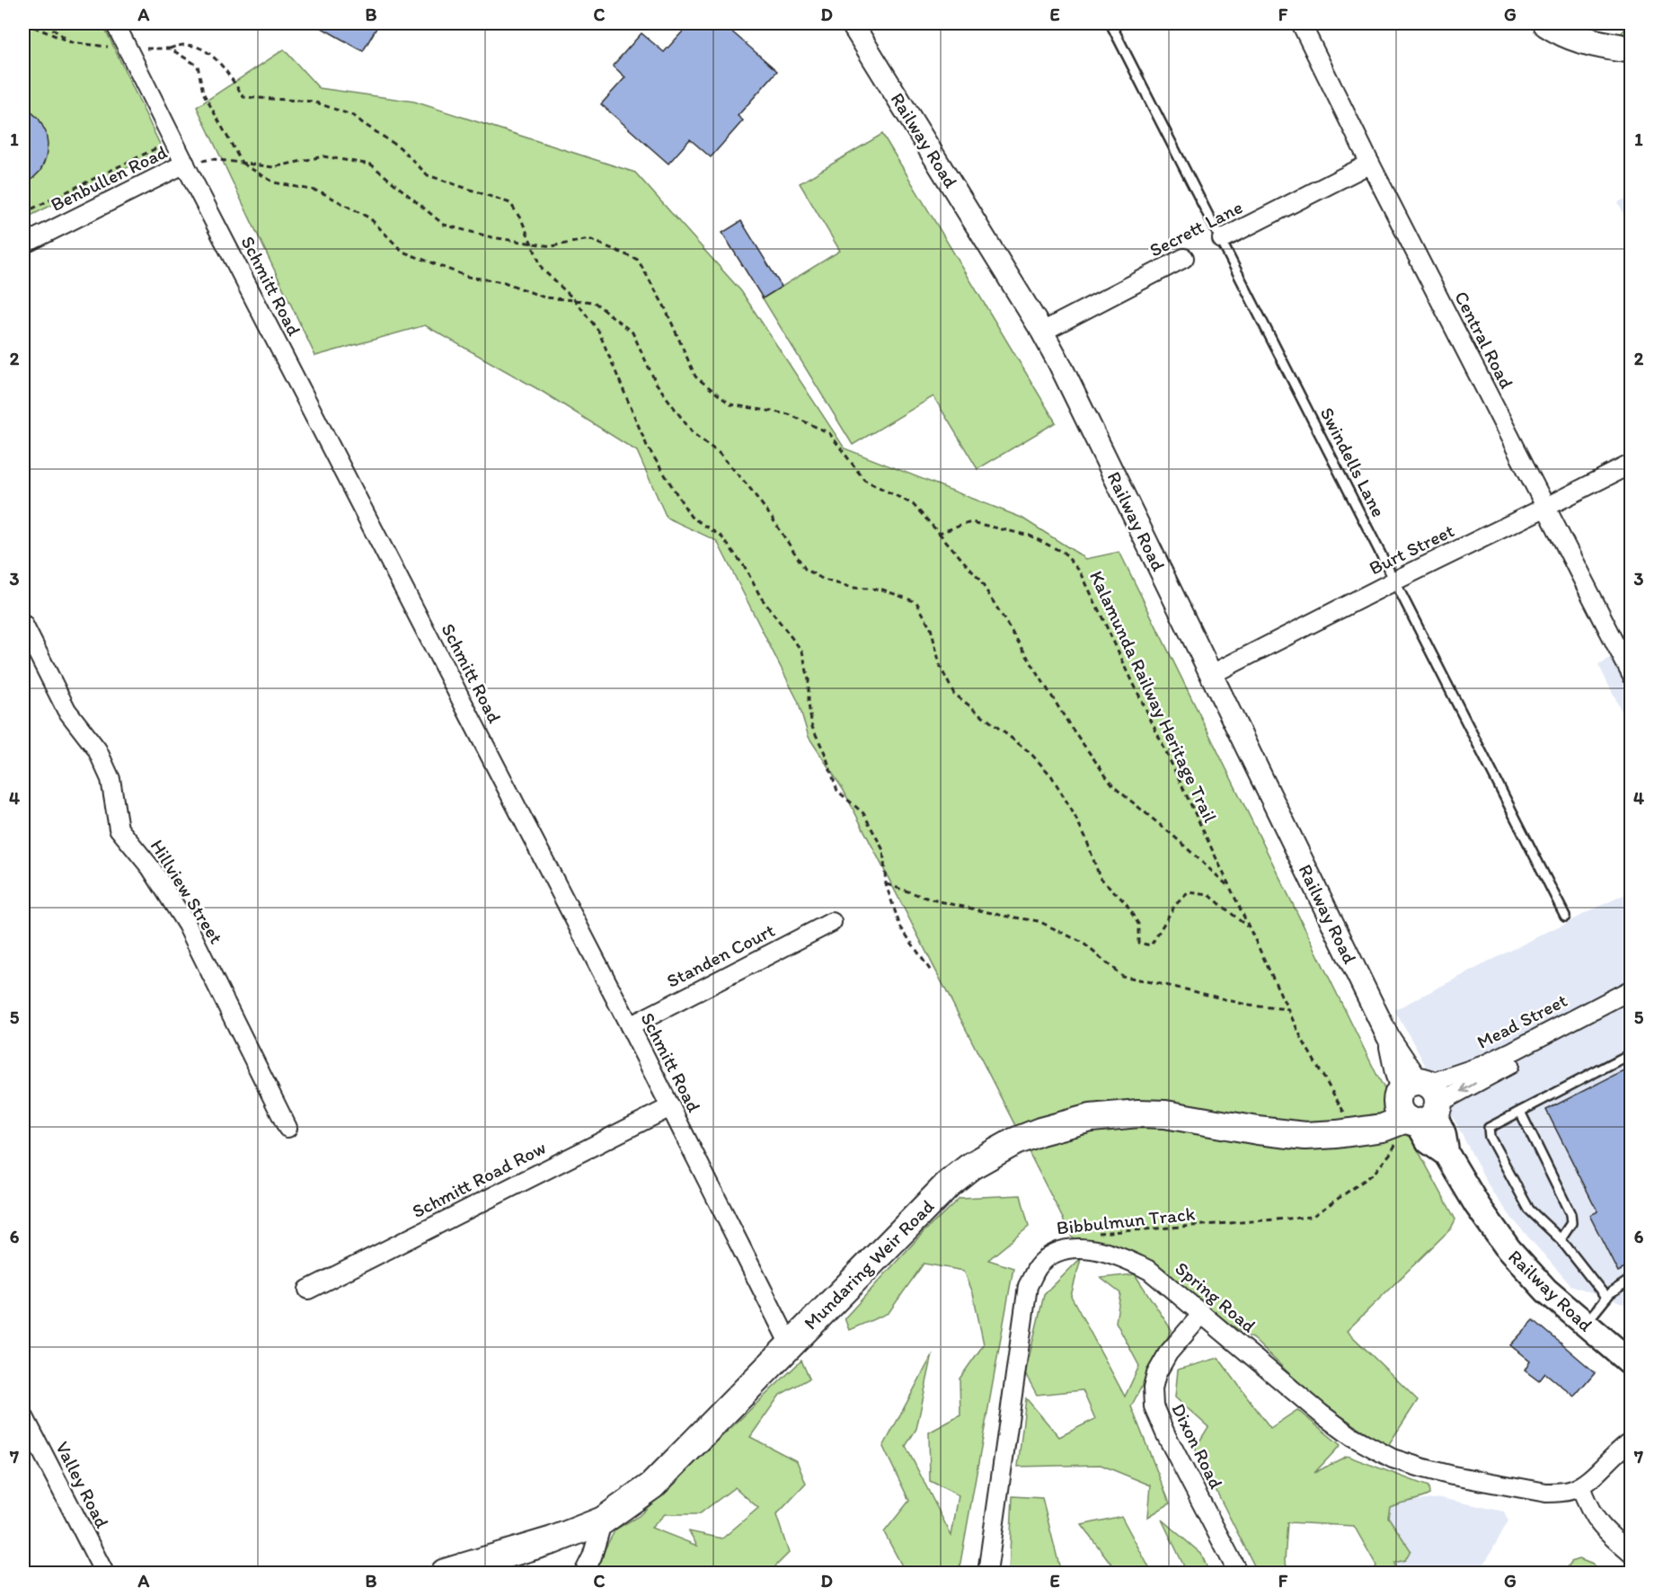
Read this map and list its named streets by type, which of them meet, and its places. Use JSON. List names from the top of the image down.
{
  "streets": {
    "main road": ["Railway Road", "Mundaring Weir Road"],
    "street": [
      "Benbullen Road",
      "Secrett Lane",
      "Schmitt Road",
      "Central Road",
      "Burt Street",
      "Hillview Street",
      "Standen Court",
      "Mead Street",
      "Schmitt Road Row",
      "Spring Road",
      "Dixon Road",
      "Valley Road"
    ],
    "lane": ["Swindells Lane"],
    "path": ["Kalamunda Railway Heritage Trail", "Bibbulmun Track"]
  },
  "crossings": [
    ["Railway Road", "Secrett Lane"],
    ["Railway Road", "Burt Street"],
    ["Railway Road", "Mead Street"],
    ["Railway Road", "Bibbulmun Track"],
    ["Railway Road", "Mundaring Weir Road"],
    ["Benbullen Road", "Schmitt Road"],
    ["Benbullen Road", "Kalamunda Railway Heritage Trail"],
    ["Secrett Lane", "Central Road"],
    ["Secrett Lane", "Swindells Lane"],
    ["Schmitt Road", "Kalamunda Railway Heritage Trail"],
    ["Schmitt Road", "Standen Court"],
    ["Schmitt Road", "Schmitt Road Row"],
    ["Schmitt Road", "Mundaring Weir Road"],
    ["Central Road", "Burt Street"],
    ["Swindells Lane", "Burt Street"],
    ["Kalamunda Railway Heritage Trail", "Mundaring Weir Road"],
    ["Mead Street", "Bibbulmun Track"],
    ["Mead Street", "Mundaring Weir Road"],
    ["Bibbulmun Track", "Mundaring Weir Road"],
    ["Spring Road", "Dixon Road"]
  ],
  "grid": {
    "columns": [
      "A",
      "B",
      "C",
      "D",
      "E",
      "F",
      "G"
    ],
    "rows": [
      "1",
      "2",
      "3",
      "4",
      "5",
      "6",
      "7"
    ]
  }
}
